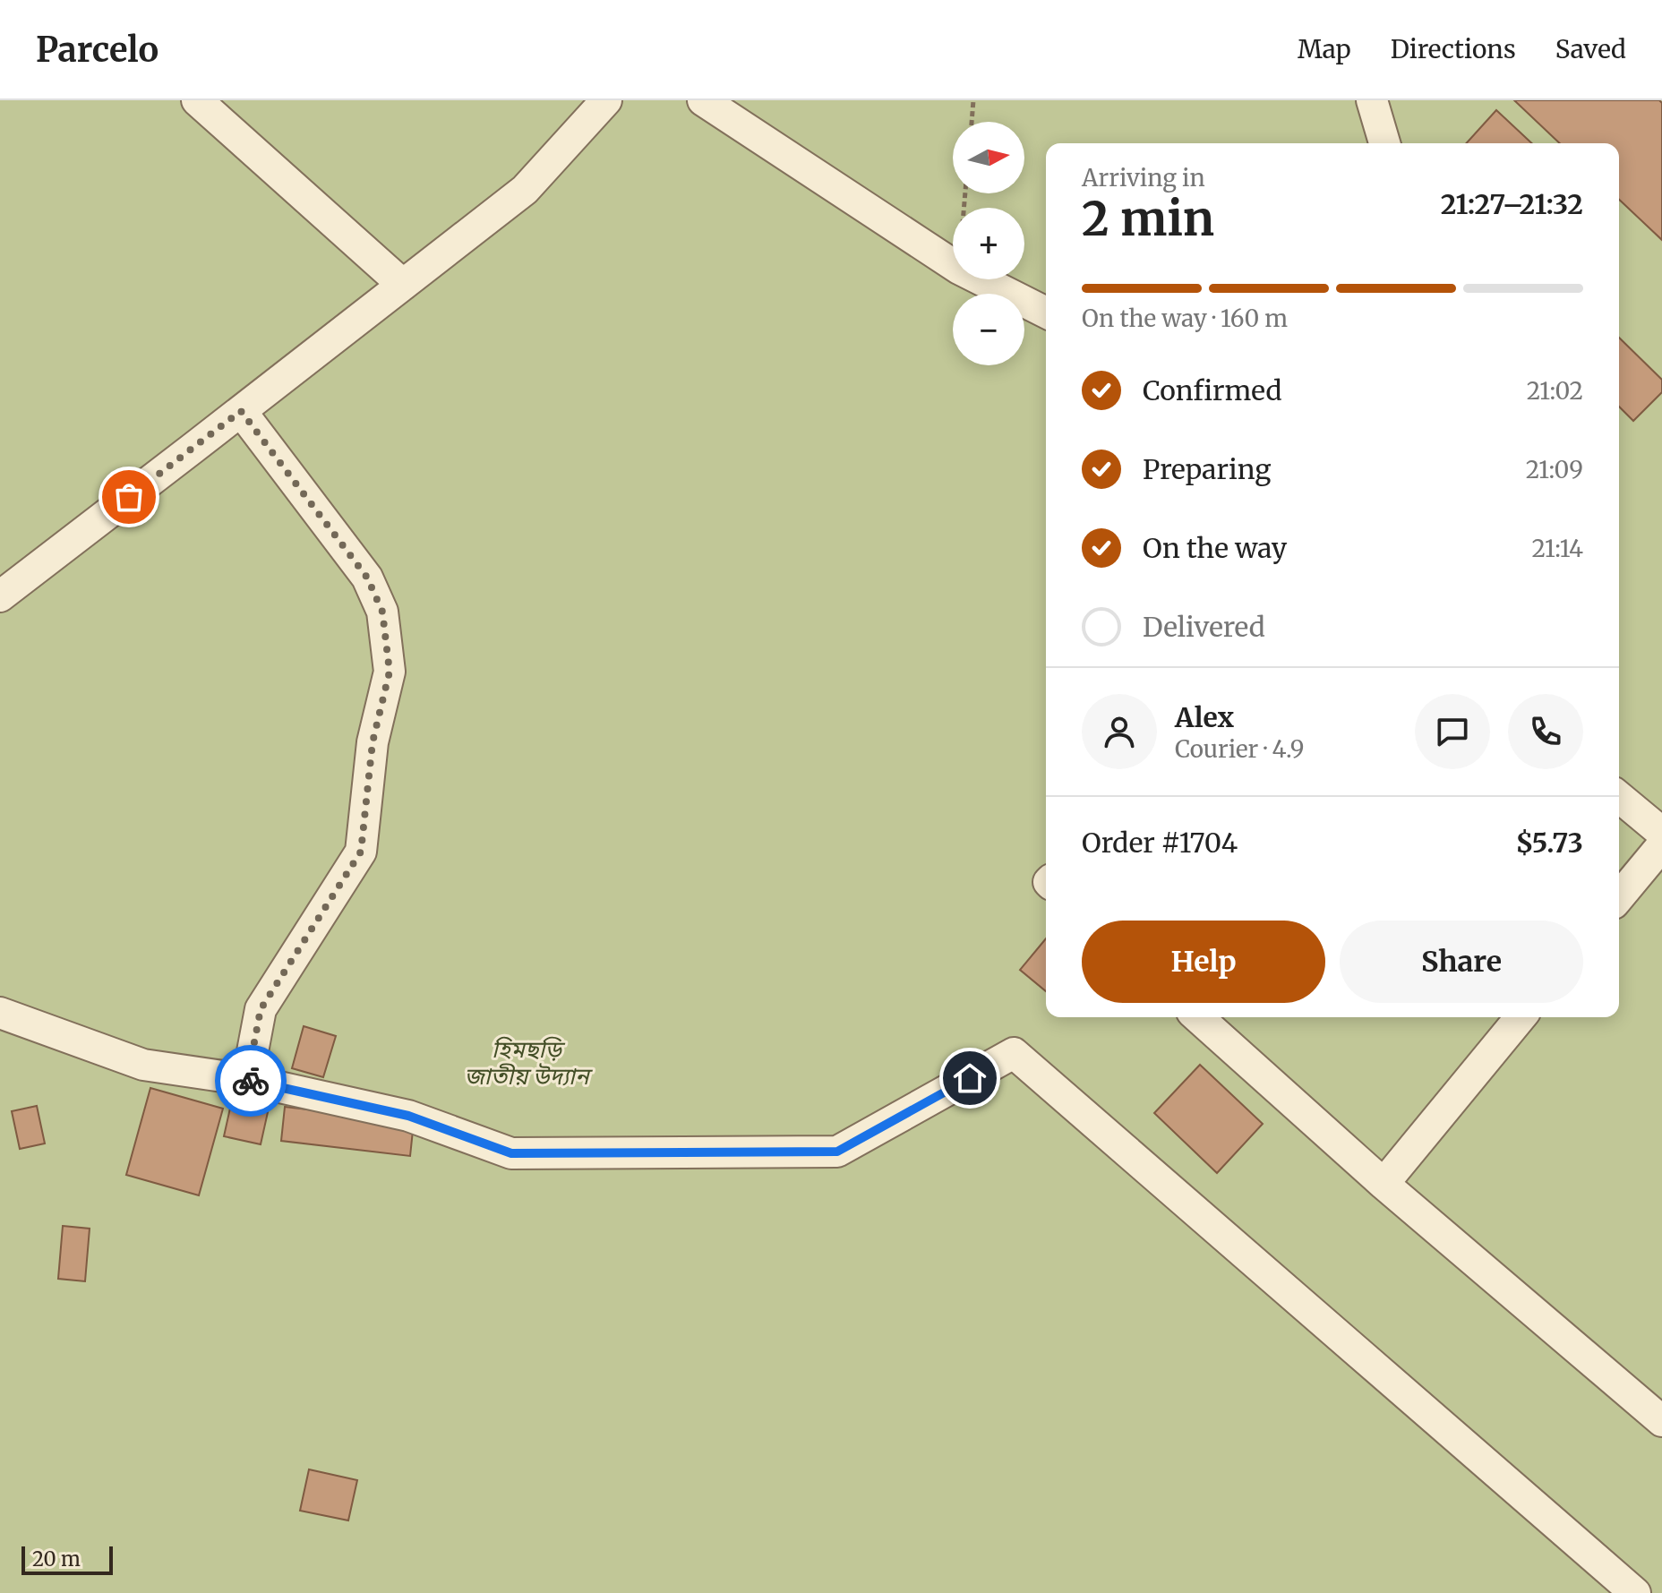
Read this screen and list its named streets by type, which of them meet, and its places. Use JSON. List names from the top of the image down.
{
  "parks": ["হিমছড়ি জাতীয় উদ্যান"],
  "scale_bar": "20 m",
  "north": "right",
  "page": {
    "header": "Parcelo",
    "nav": ["Map", "Directions", "Saved"],
    "map_buttons": ["+", "−"],
    "heading": ["2 min", "Arriving in", "21:27–21:32"],
    "panel": [
      "Alex",
      "Courier · 4.9",
      "Order #1704",
      "$5.73"
    ],
    "bar": "On the way · 160 m",
    "list": [
      ["Confirmed", "21:02"],
      ["Preparing", "21:09"],
      ["On the way", "21:14"],
      "Delivered"
    ],
    "buttons": ["Help", "Share"],
    "scale": "20 m"
  }
}
